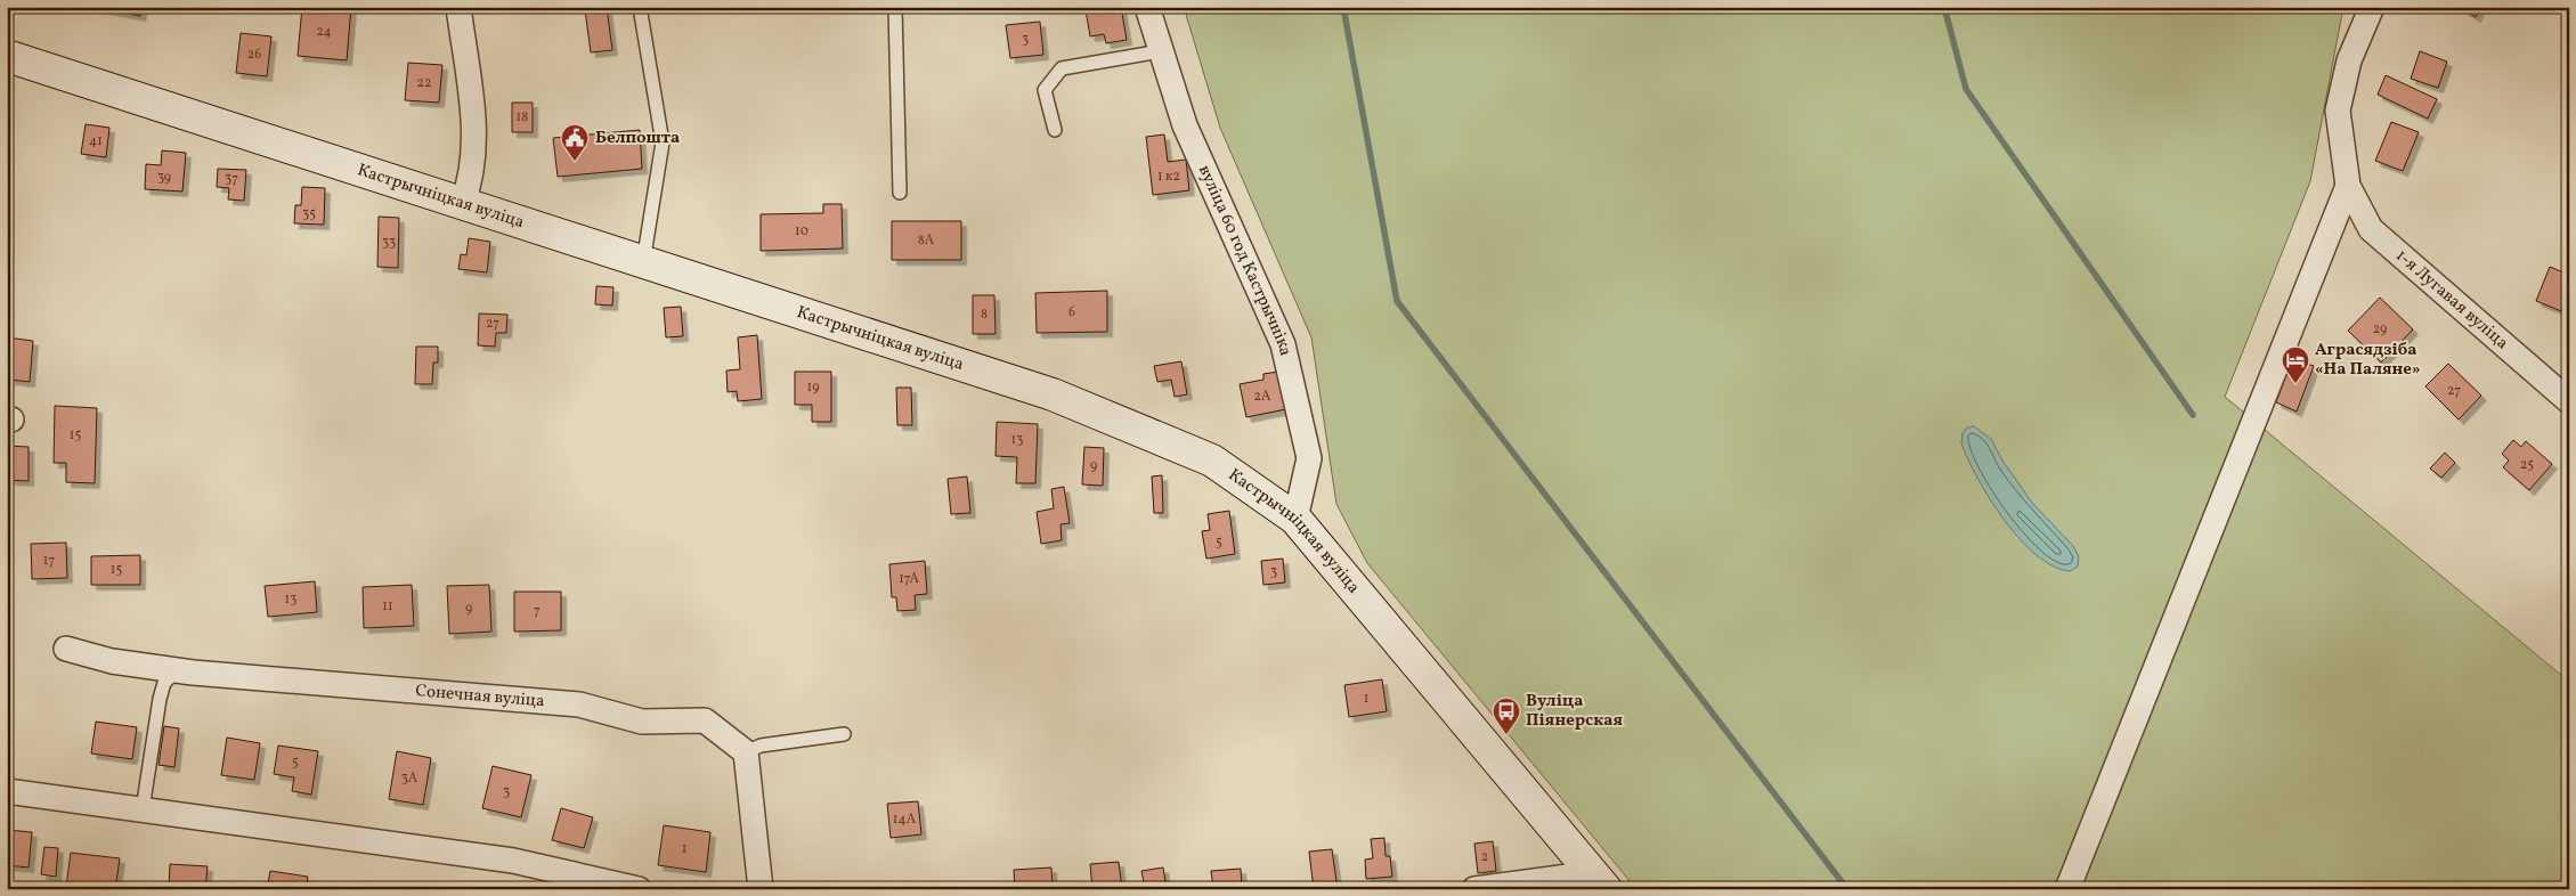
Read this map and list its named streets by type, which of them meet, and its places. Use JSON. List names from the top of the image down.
{
  "streets": {
    "street": [
      "Кастрычніцкая вуліца",
      "вуліца 60 год Кастрычніка",
      "1-я Лугавая вуліца",
      "Сонечная вуліца"
    ]
  },
  "crossings": [
    ["Кастрычніцкая вуліца", "вуліца 60 год Кастрычніка"]
  ],
  "places": {
    "public building": ["Белпошта"],
    "hotel": ["Аграсядзіба «На Паляне»"],
    "bus stop": ["Вуліца Піянерская"]
  },
  "house_numbers": [
    "24",
    "3",
    "26",
    "22",
    "18",
    "41",
    "1 к2",
    "39",
    "37",
    "35",
    "10",
    "8А",
    "33",
    "6",
    "8",
    "27",
    "29",
    "19",
    "27",
    "2А",
    "15",
    "13",
    "25",
    "9",
    "5",
    "17",
    "15",
    "3",
    "17А",
    "13",
    "11",
    "9",
    "7",
    "1",
    "5",
    "3А",
    "3",
    "14А",
    "1",
    "2"
  ]
}
